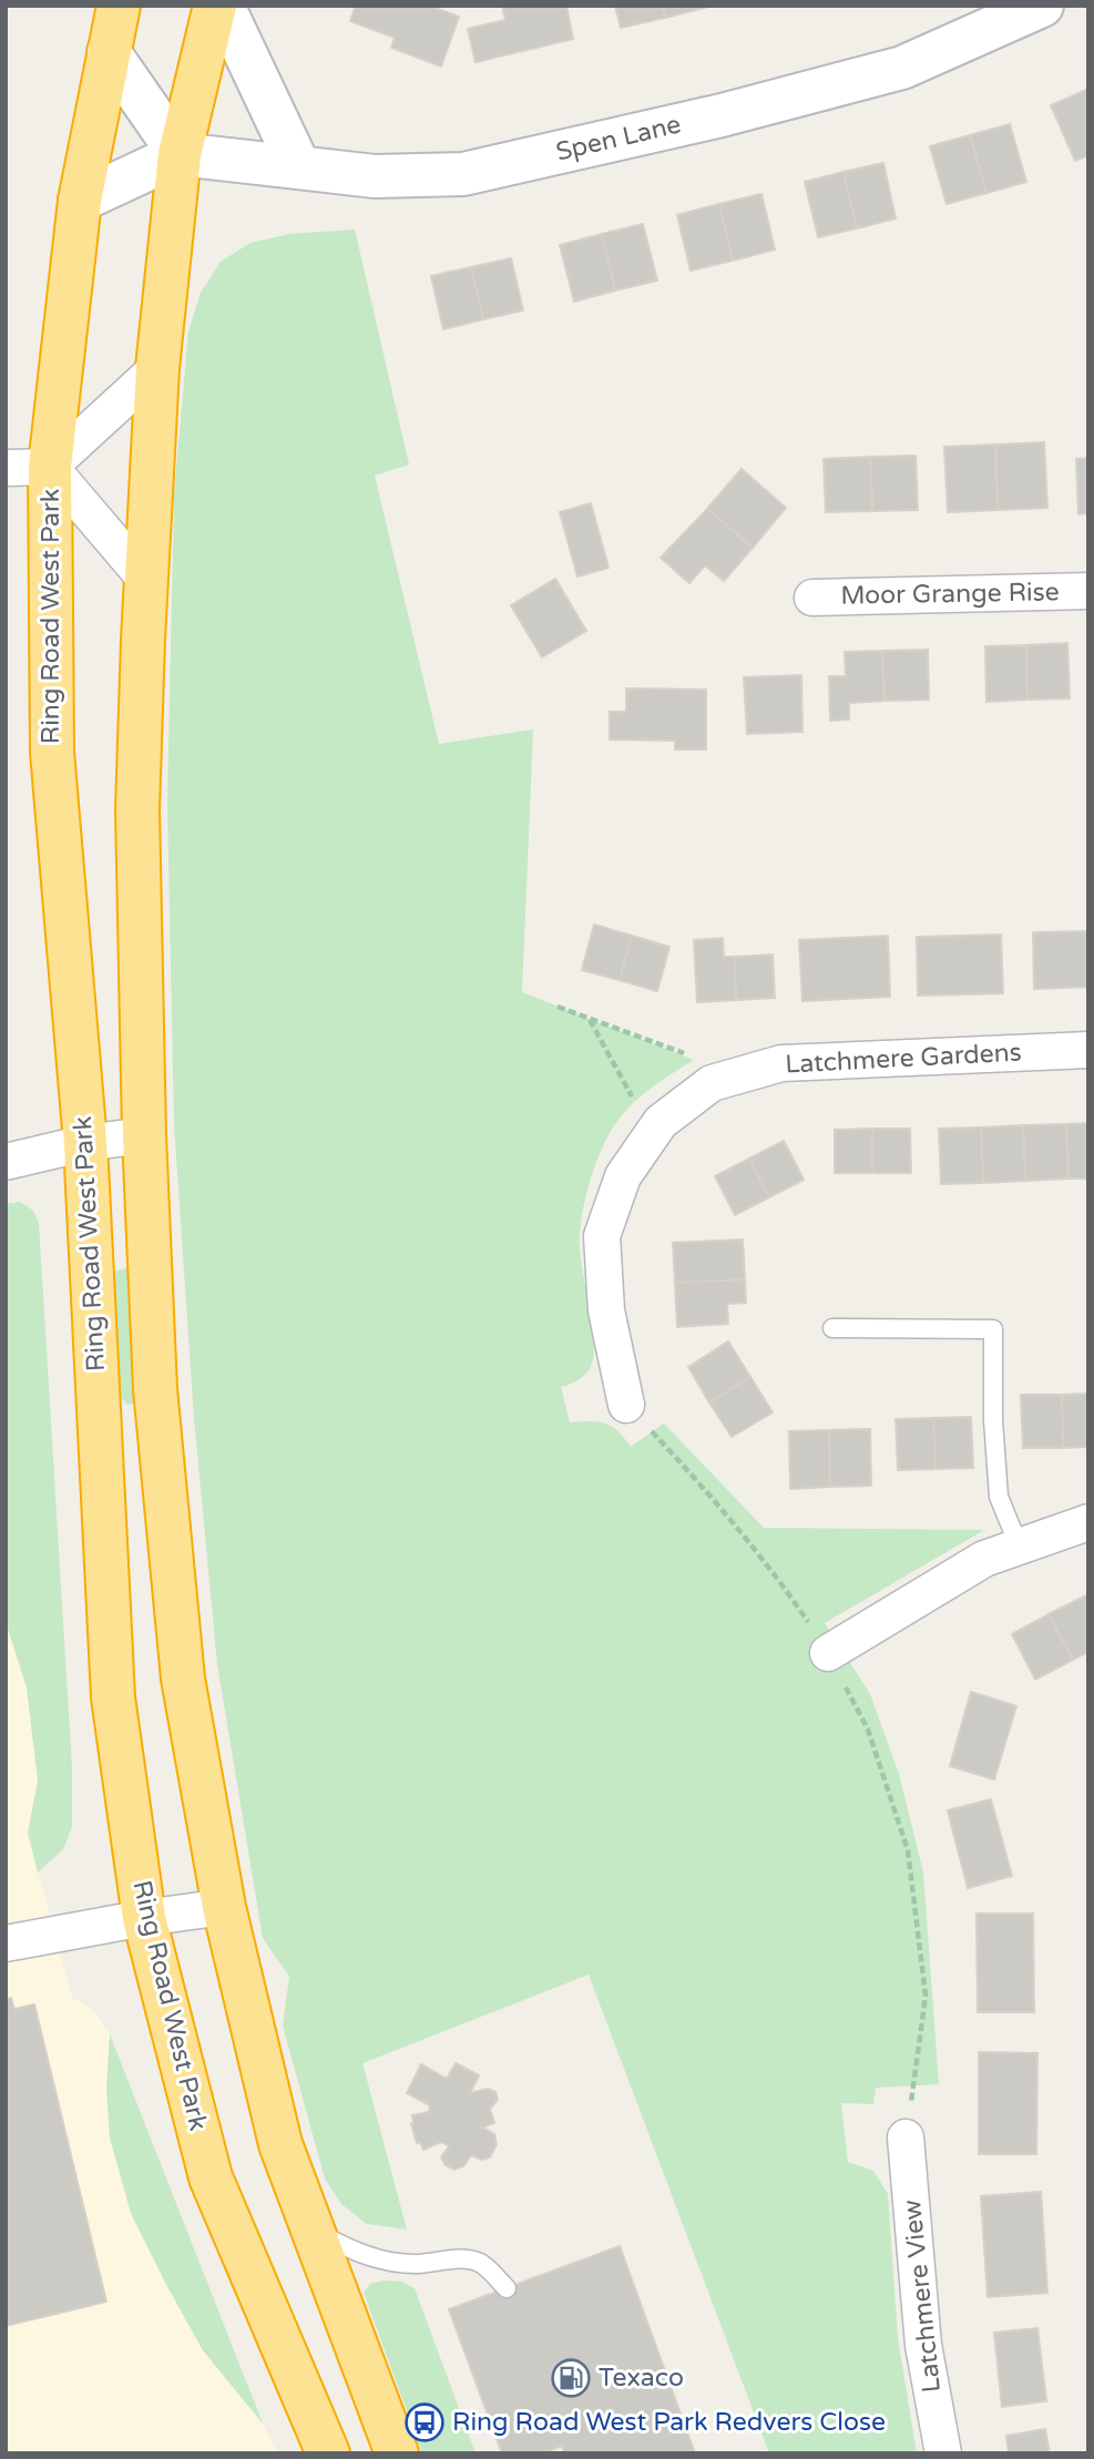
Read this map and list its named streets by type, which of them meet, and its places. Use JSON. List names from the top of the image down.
{
  "streets": {
    "highway": ["Ring Road West Park"],
    "street": [
      "Spen Lane",
      "Moor Grange Rise",
      "Latchmere Gardens",
      "Latchmere View"
    ]
  },
  "places": {
    "fuel station": ["Texaco"],
    "bus stop": ["Ring Road West Park Redvers Close"]
  }
}
